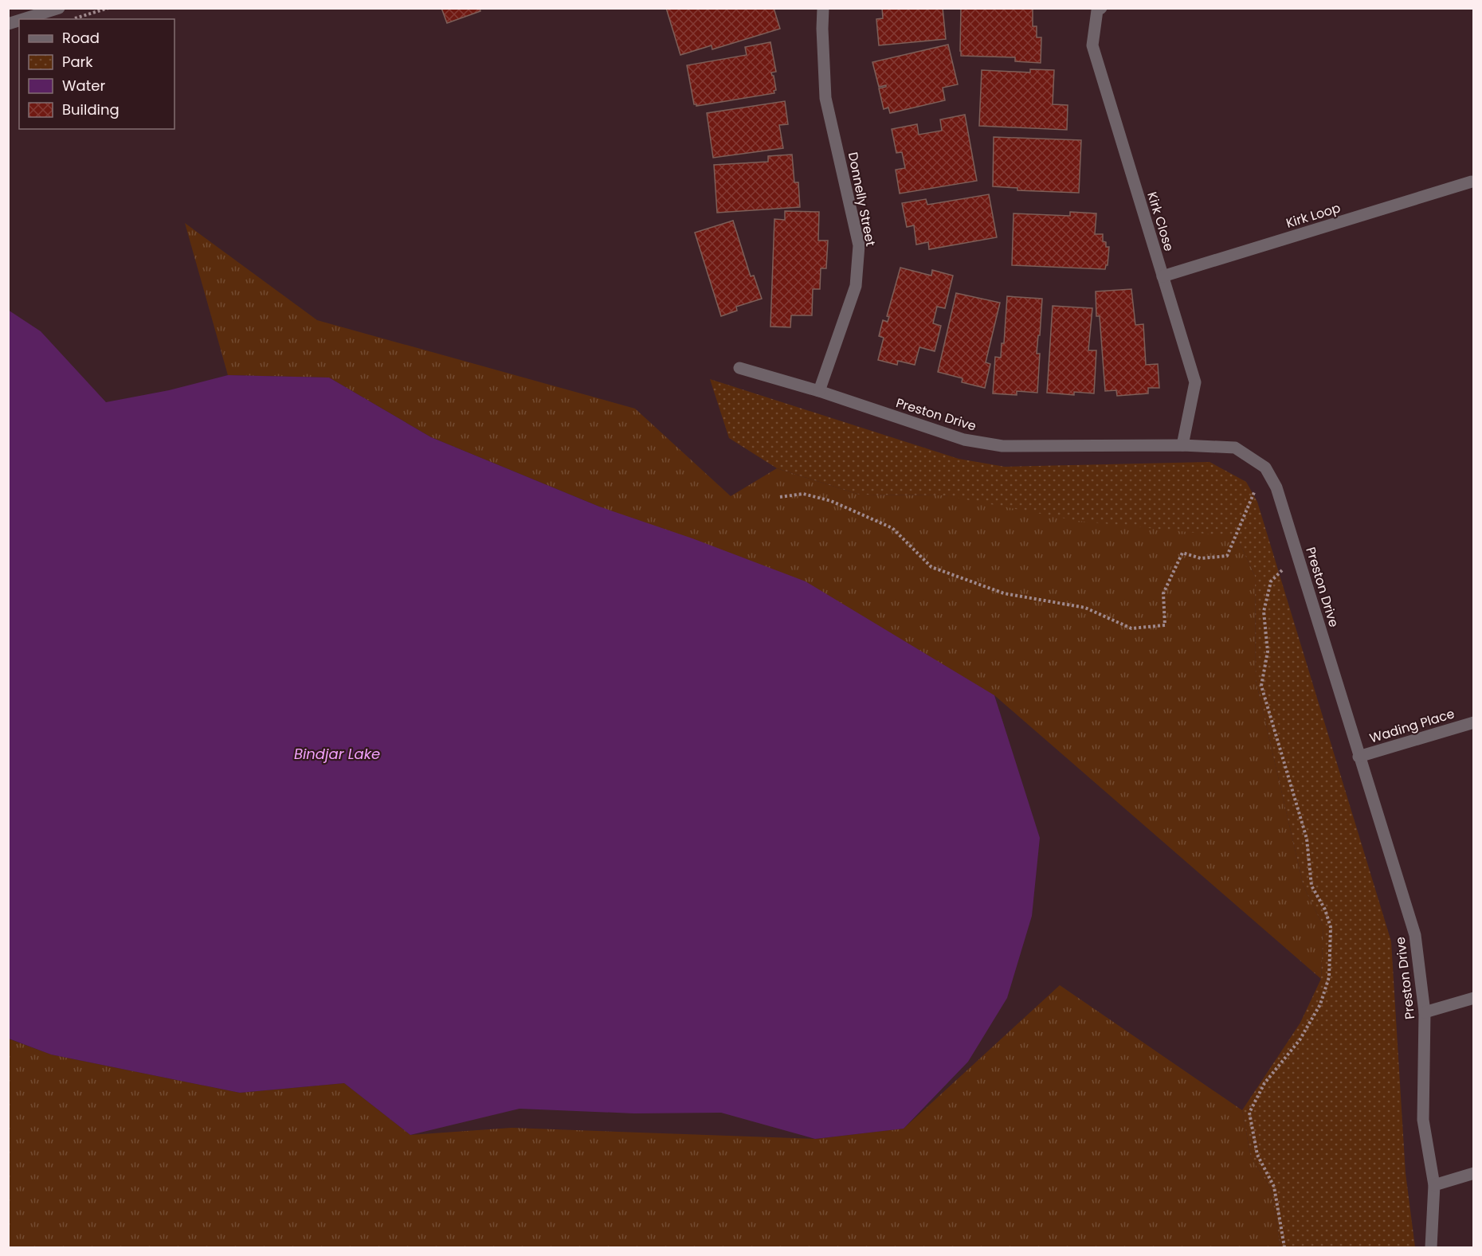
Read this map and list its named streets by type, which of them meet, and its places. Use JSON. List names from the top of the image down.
{
  "streets": {
    "street": [
      "Donnelly Street",
      "Kirk Loop",
      "Kirk Close",
      "Preston Drive",
      "Wading Place"
    ]
  },
  "crossings": [
    ["Donnelly Street", "Preston Drive"],
    ["Kirk Loop", "Kirk Close"],
    ["Kirk Close", "Preston Drive"],
    ["Preston Drive", "Wading Place"]
  ],
  "water": ["Bindjar Lake"],
  "legend": [
    "Road",
    "Park",
    "Water",
    "Building"
  ]
}
